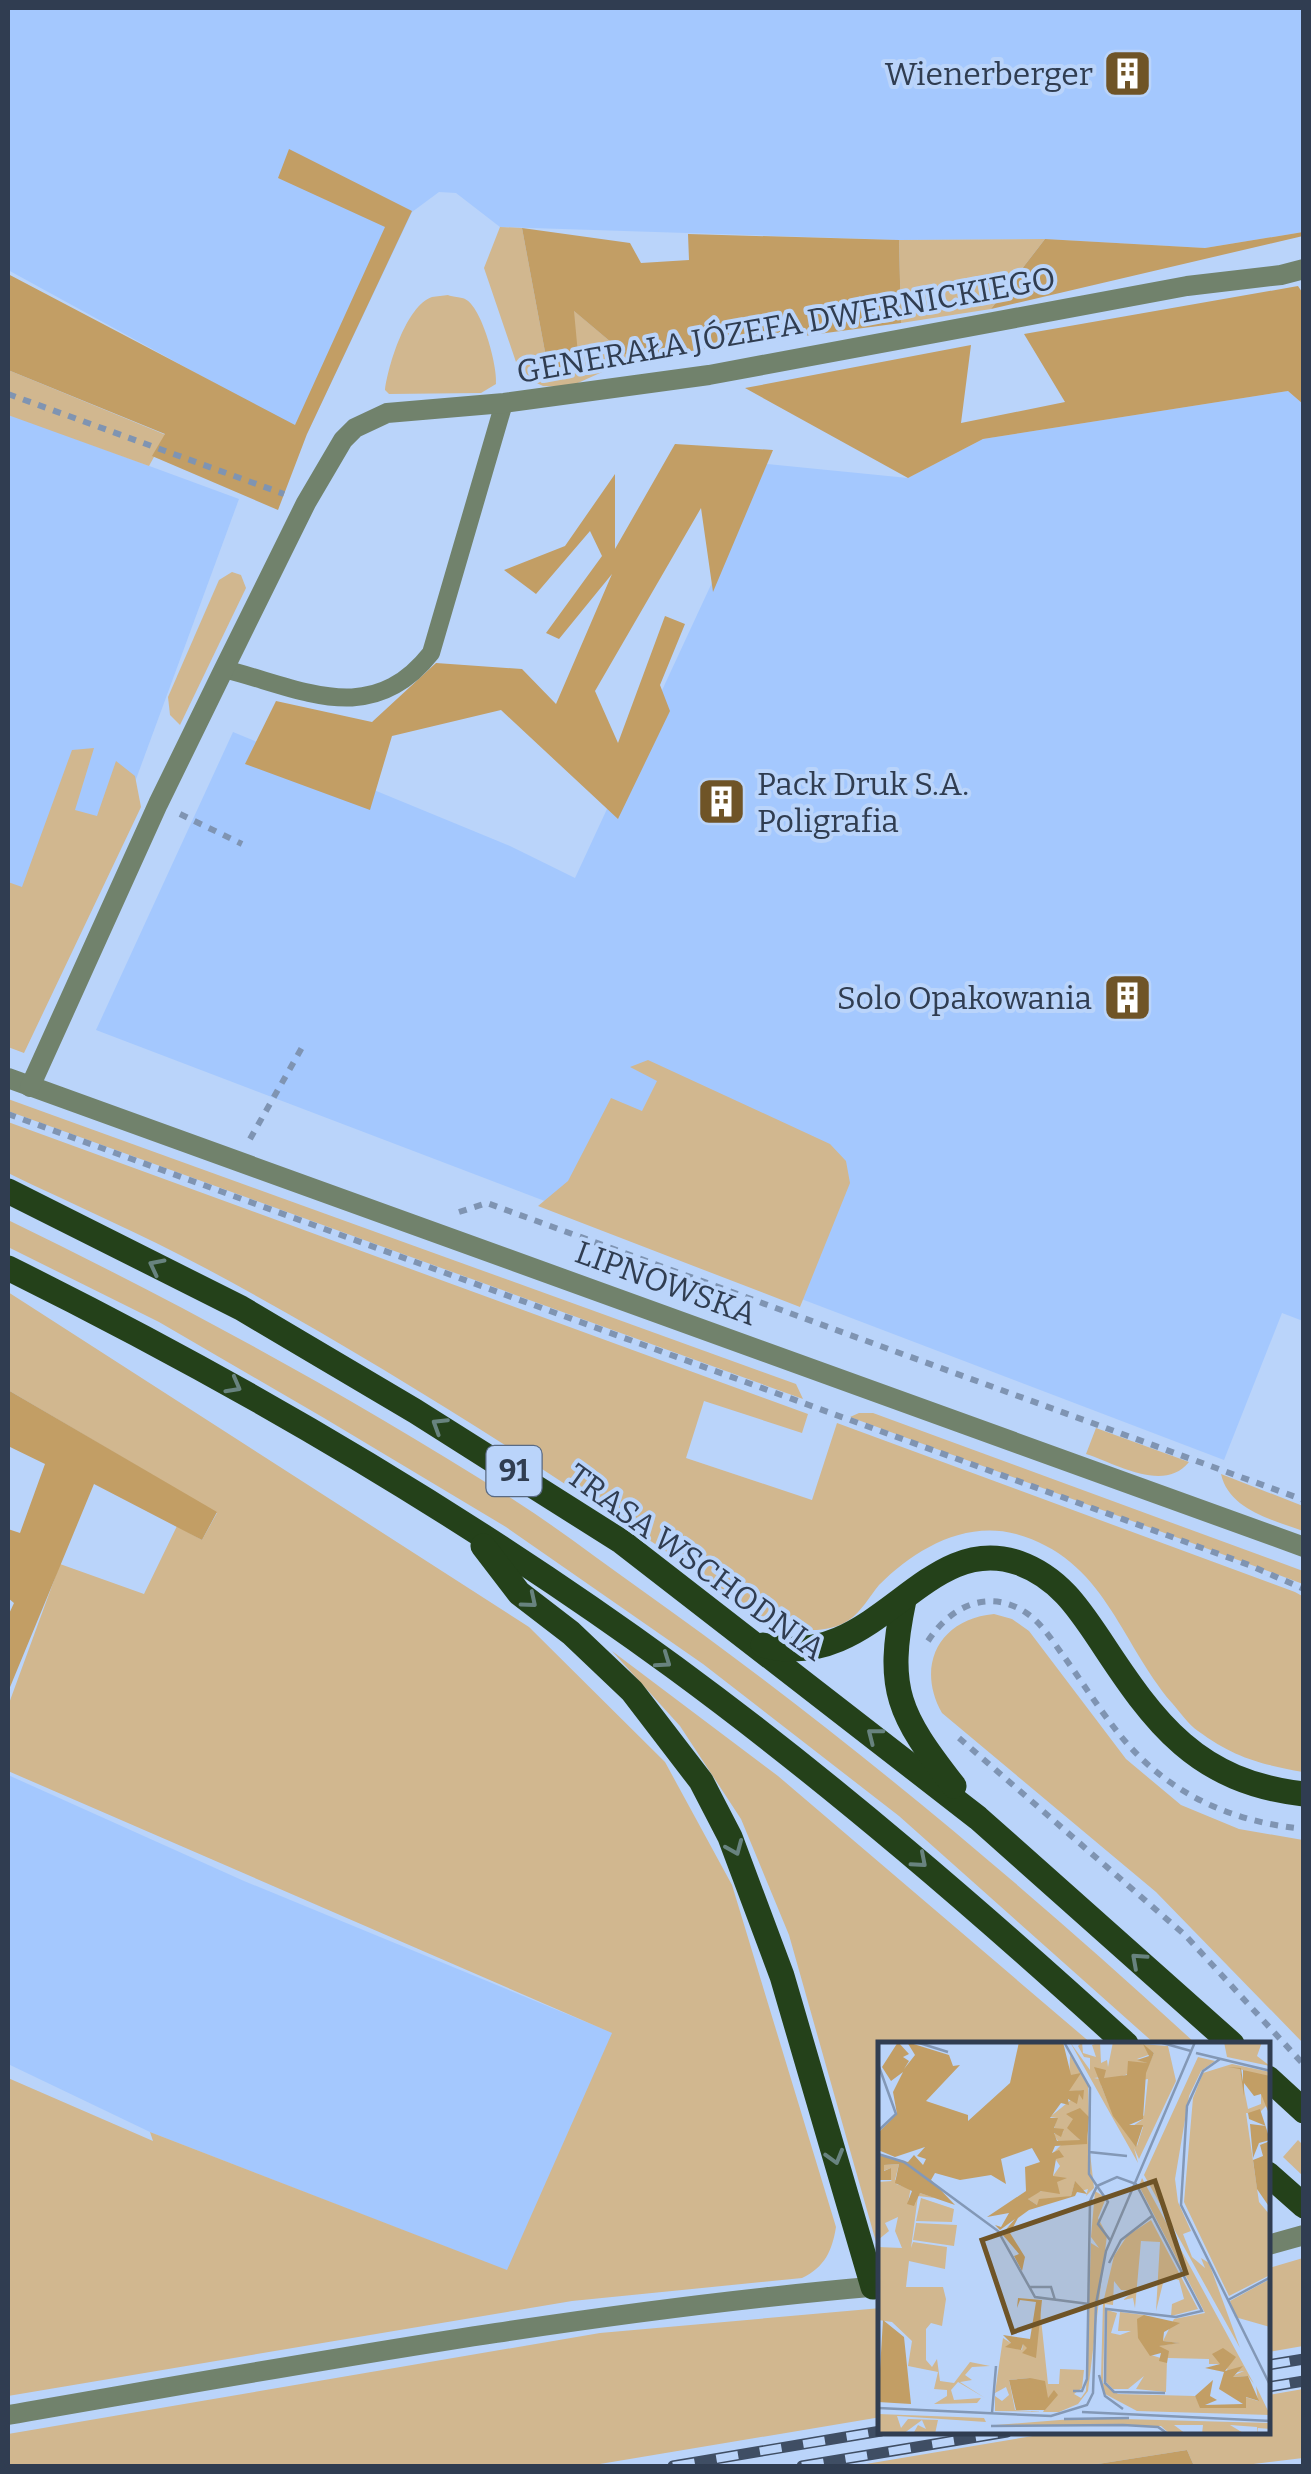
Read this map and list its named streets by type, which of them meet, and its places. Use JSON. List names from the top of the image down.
{
  "streets": {
    "main road": ["91", "TRASA WSCHODNIA"],
    "street": ["GENERAŁA JÓZEFA DWERNICKIEGO", "LIPNOWSKA"]
  },
  "crossings": [
    ["GENERAŁA JÓZEFA DWERNICKIEGO", "LIPNOWSKA"]
  ],
  "places": {
    "building": ["Wienerberger", "Pack Druk S.A. Poligrafia", "Solo Opakowania"]
  }
}
